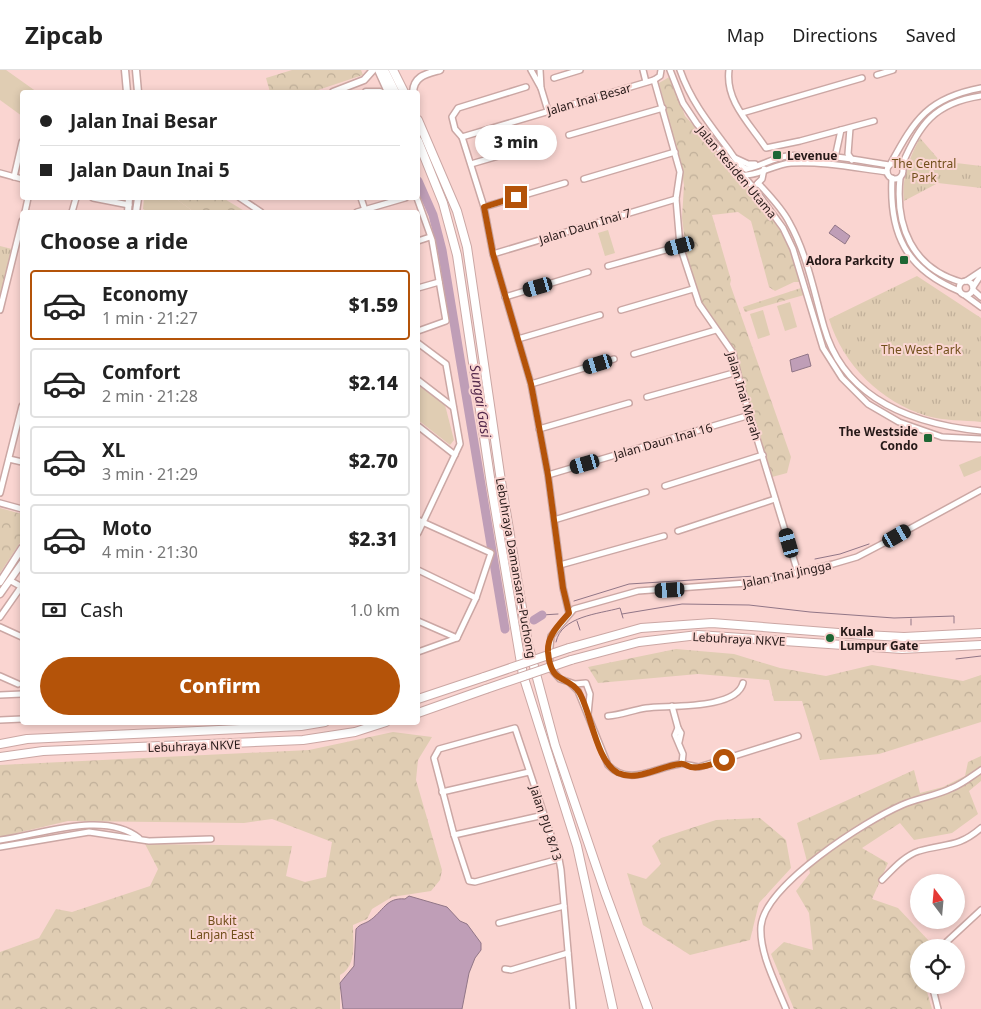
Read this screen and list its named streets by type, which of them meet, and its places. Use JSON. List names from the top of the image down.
{
  "streets": {
    "highway": ["Lebuhraya Damansara–Puchong", "Lebuhraya NKVE"],
    "street": [
      "Jalan Inai Besar",
      "Jalan Residen Utama",
      "Jalan Daun Inai 7",
      "Jalan Inai Merah",
      "Jalan Daun Inai 16",
      "Jalan Inai Jingga",
      "Jalan PJU 8/13"
    ]
  },
  "crossings": [
    ["Jalan Inai Besar", "Jalan Inai Merah"],
    ["Jalan Daun Inai 7", "Jalan Inai Merah"],
    ["Jalan Inai Merah", "Jalan Daun Inai 16"],
    ["Jalan Inai Merah", "Jalan Inai Jingga"]
  ],
  "water": ["Sungai Gasi"],
  "parks": ["The Central Park", "The West Park", "Bukit Lanjan East"],
  "places": {
    "transit": ["Levenue", "Adora Parkcity", "The Westside Condo"],
    "other": ["Kuala Lumpur Gate"]
  },
  "north": "top",
  "page": {
    "header": "Zipcab",
    "nav": ["Map", "Directions", "Saved"],
    "banner": ["Jalan Inai Besar", "Jalan Daun Inai 5"],
    "bubble": "3 min",
    "heading": "Choose a ride",
    "list": [
      {
        "name": "Economy",
        "note": "1 min · 21:27",
        "value": "$1.59"
      },
      {
        "name": "Comfort",
        "note": "2 min · 21:28",
        "value": "$2.14"
      },
      {
        "name": "XL",
        "note": "3 min · 21:29",
        "value": "$2.70"
      },
      {
        "name": "Moto",
        "note": "4 min · 21:30",
        "value": "$2.31"
      }
    ],
    "pay": ["Cash", "1.0 km"],
    "buttons": "Confirm"
  }
}
